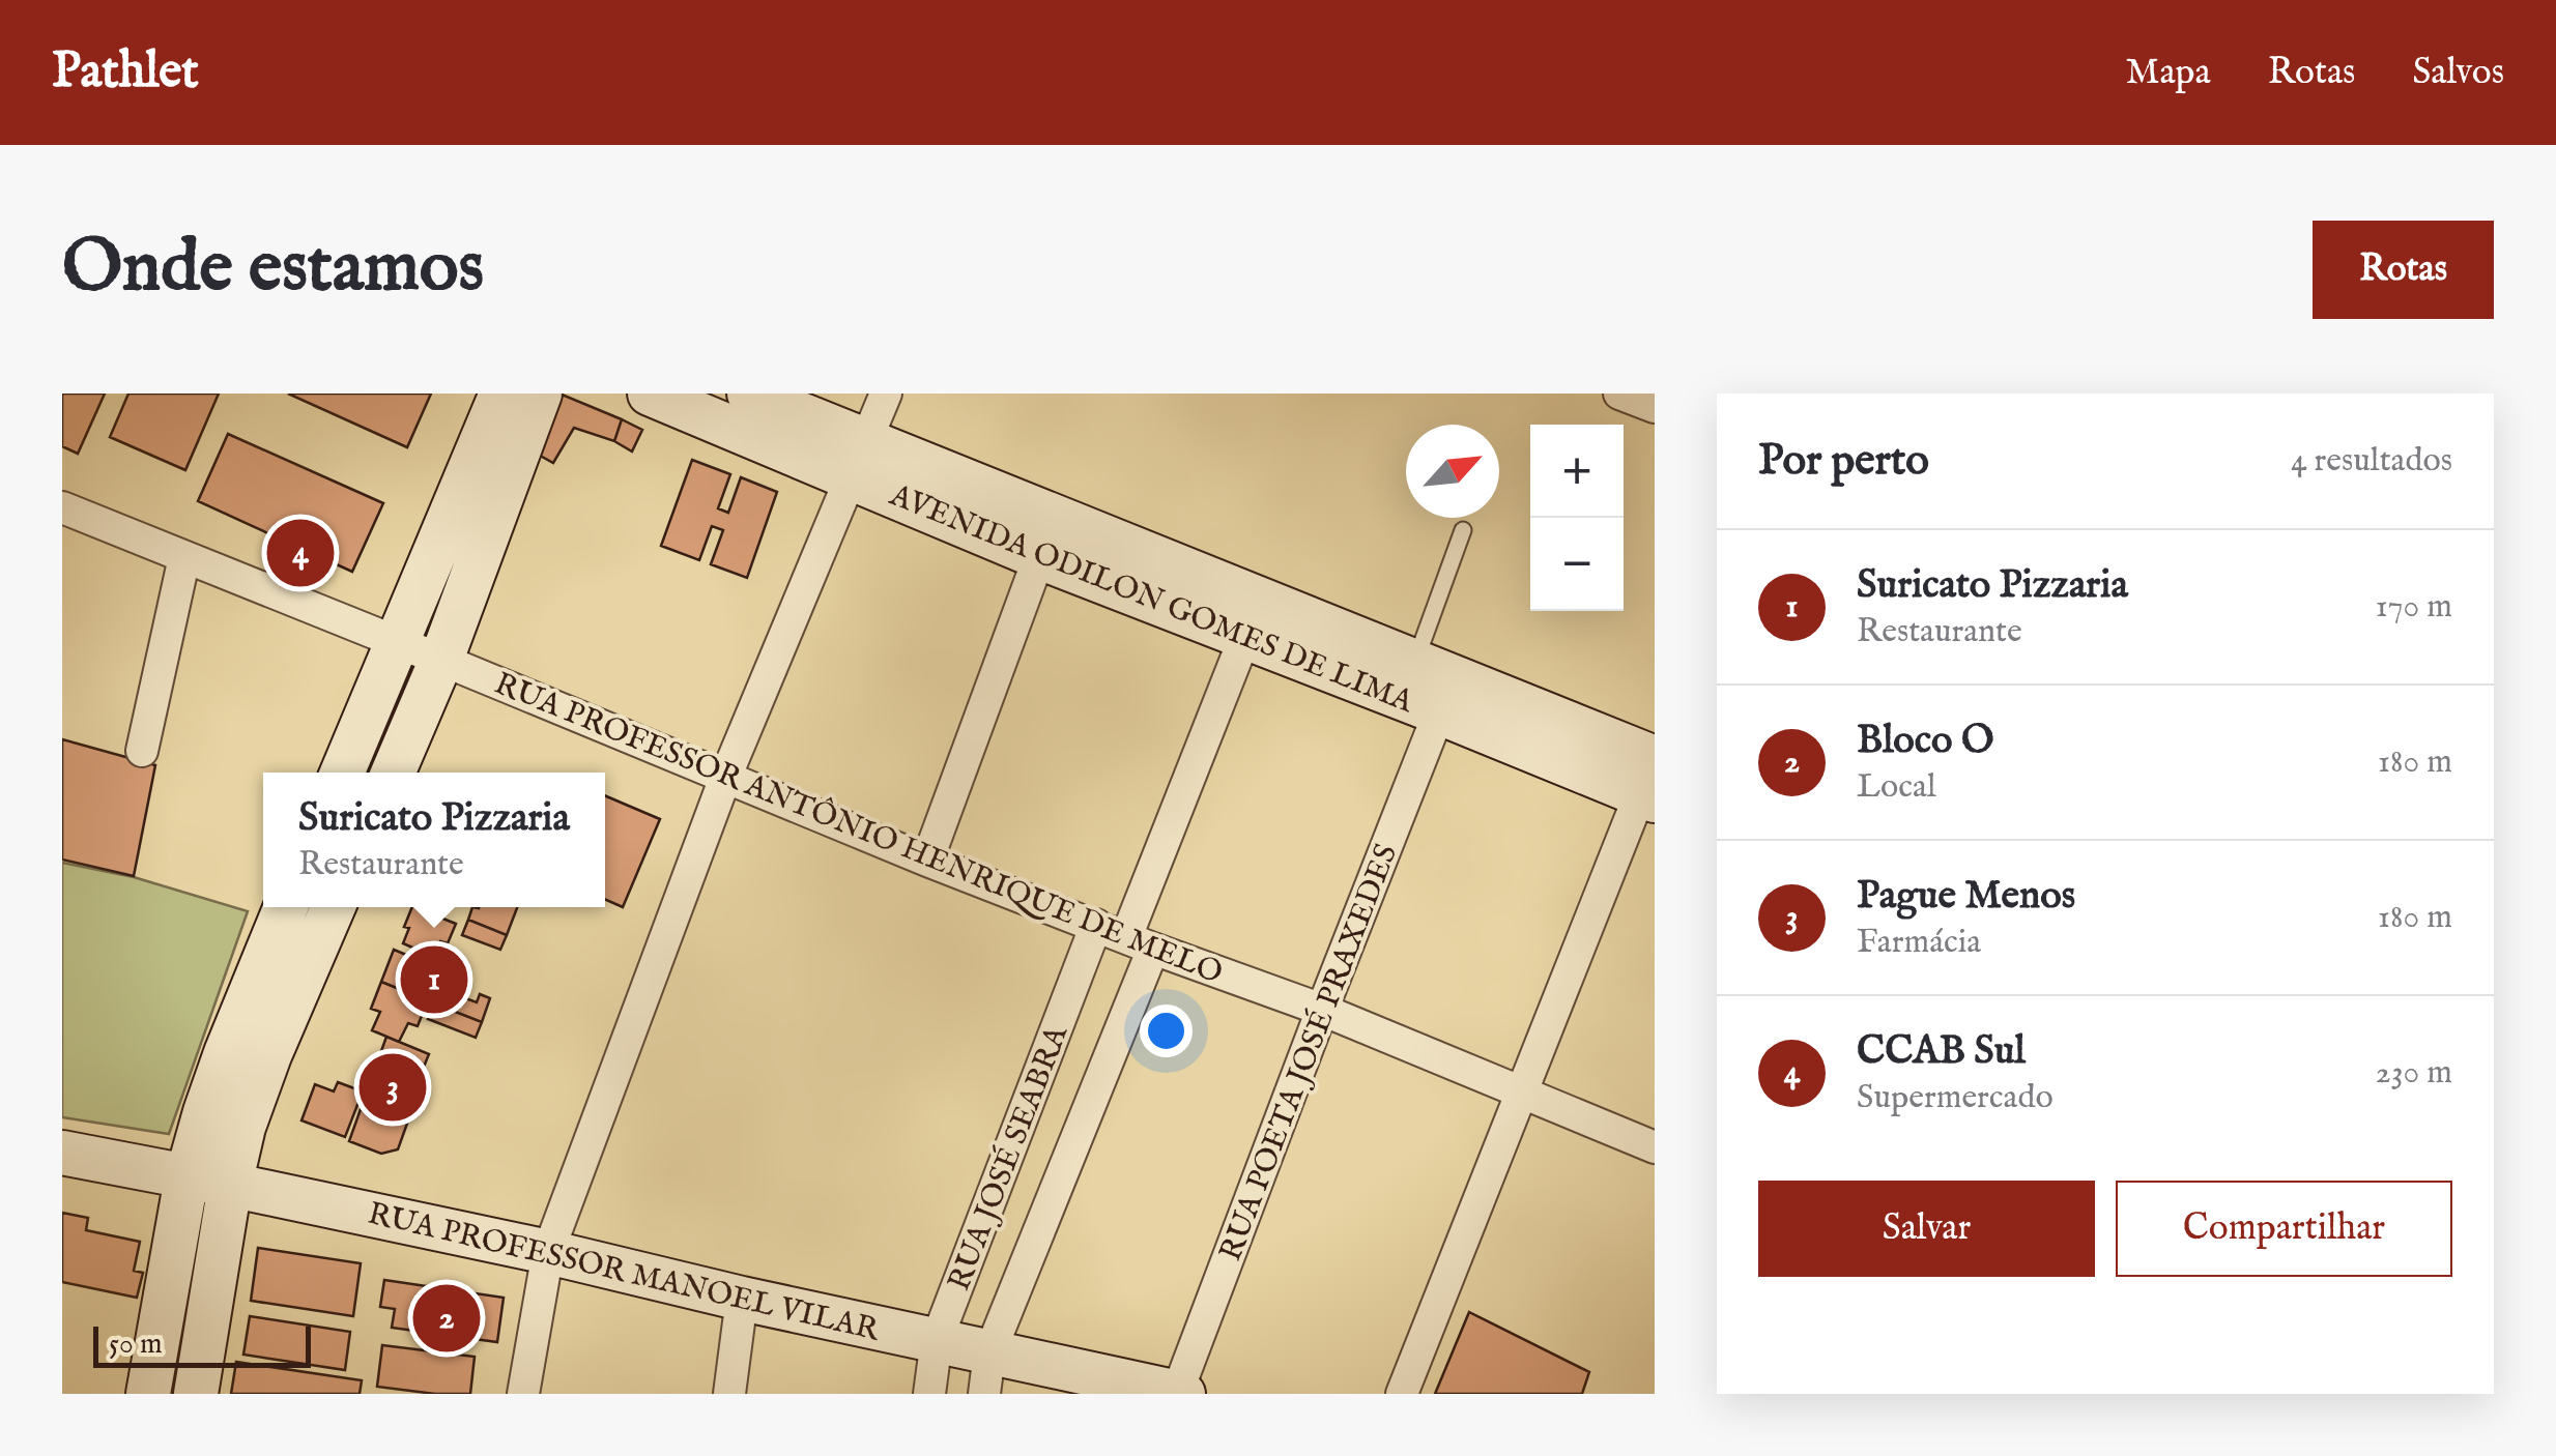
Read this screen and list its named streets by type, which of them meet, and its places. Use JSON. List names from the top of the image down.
{
  "streets": {
    "main road": ["AVENIDA ODILON GOMES DE LIMA", "RUA PROFESSOR MANOEL VILAR"],
    "street": ["RUA PROFESSOR ANTÔNIO HENRIQUE DE MELO", "RUA POETA JOSÉ PRAXEDES", "RUA JOSÉ SEABRA"]
  },
  "crossings": [
    ["AVENIDA ODILON GOMES DE LIMA", "RUA POETA JOSÉ PRAXEDES"],
    ["AVENIDA ODILON GOMES DE LIMA", "RUA JOSÉ SEABRA"],
    ["RUA PROFESSOR ANTÔNIO HENRIQUE DE MELO", "RUA POETA JOSÉ PRAXEDES"],
    ["RUA PROFESSOR ANTÔNIO HENRIQUE DE MELO", "RUA JOSÉ SEABRA"],
    ["RUA POETA JOSÉ PRAXEDES", "RUA PROFESSOR MANOEL VILAR"],
    ["RUA JOSÉ SEABRA", "RUA PROFESSOR MANOEL VILAR"]
  ],
  "scale_bar": "50 m",
  "north": "top right",
  "page": {
    "header": "Pathlet",
    "nav": ["Mapa", "Rotas", "Salvos"],
    "buttons": [
      "Rotas",
      ["Salvar", "Compartilhar"]
    ],
    "title": "Onde estamos",
    "heading": ["Por perto", "4 resultados"],
    "map_buttons": ["+", "−"],
    "pins": [
      "4",
      "1",
      "3",
      "2"
    ],
    "list": [
      {
        "mark": "1",
        "name": "Suricato Pizzaria",
        "note": "Restaurante",
        "value": "170 m"
      },
      {
        "mark": "2",
        "name": "Bloco O",
        "note": "Local",
        "value": "180 m"
      },
      {
        "mark": "3",
        "name": "Pague Menos",
        "note": "Farmácia",
        "value": "180 m"
      },
      {
        "mark": "4",
        "name": "CCAB Sul",
        "note": "Supermercado",
        "value": "230 m"
      }
    ],
    "popup": ["Suricato Pizzaria", "Restaurante"],
    "scale": "50 m"
  }
}
